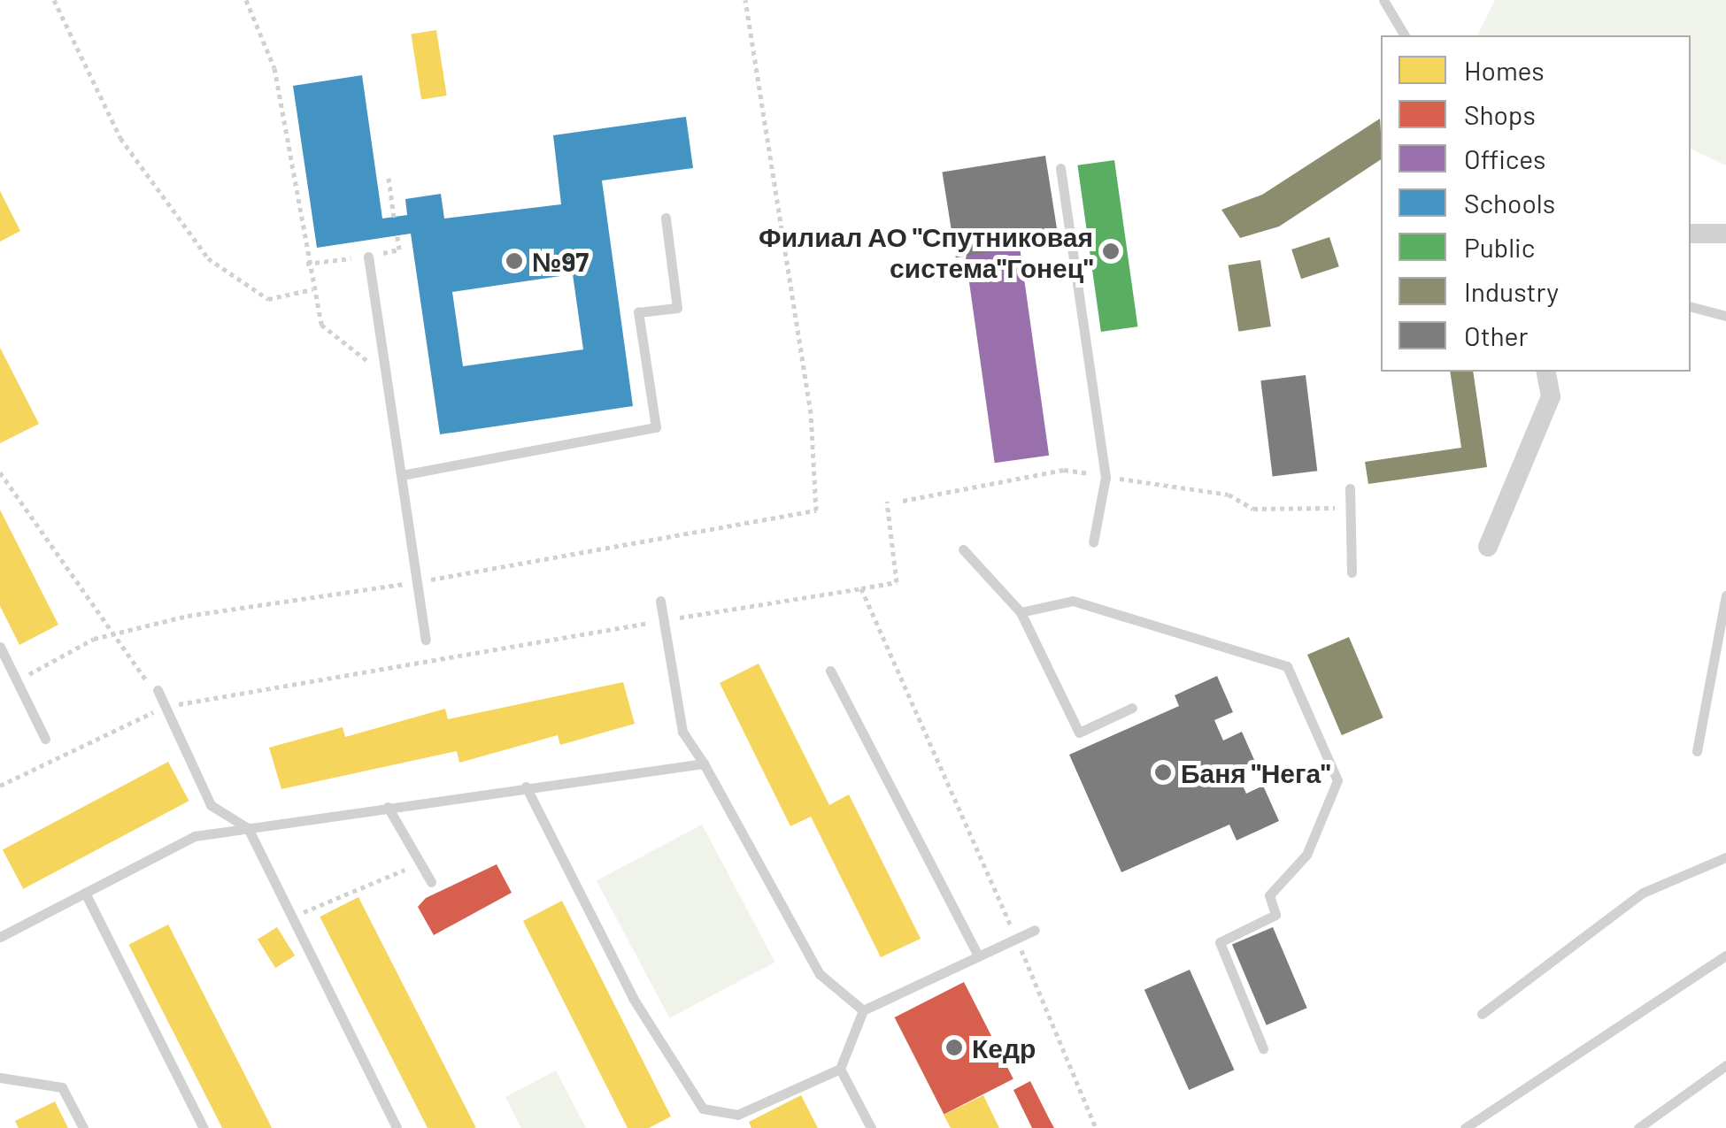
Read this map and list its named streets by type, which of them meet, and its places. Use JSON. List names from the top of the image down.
{
  "places": [
    "Филиал АО \"Спутниковая система\"Гонец\"",
    "№97",
    "Баня \"Нега\"",
    "Кедр"
  ],
  "legend": [
    "Homes",
    "Shops",
    "Offices",
    "Schools",
    "Public",
    "Industry",
    "Other"
  ]
}
